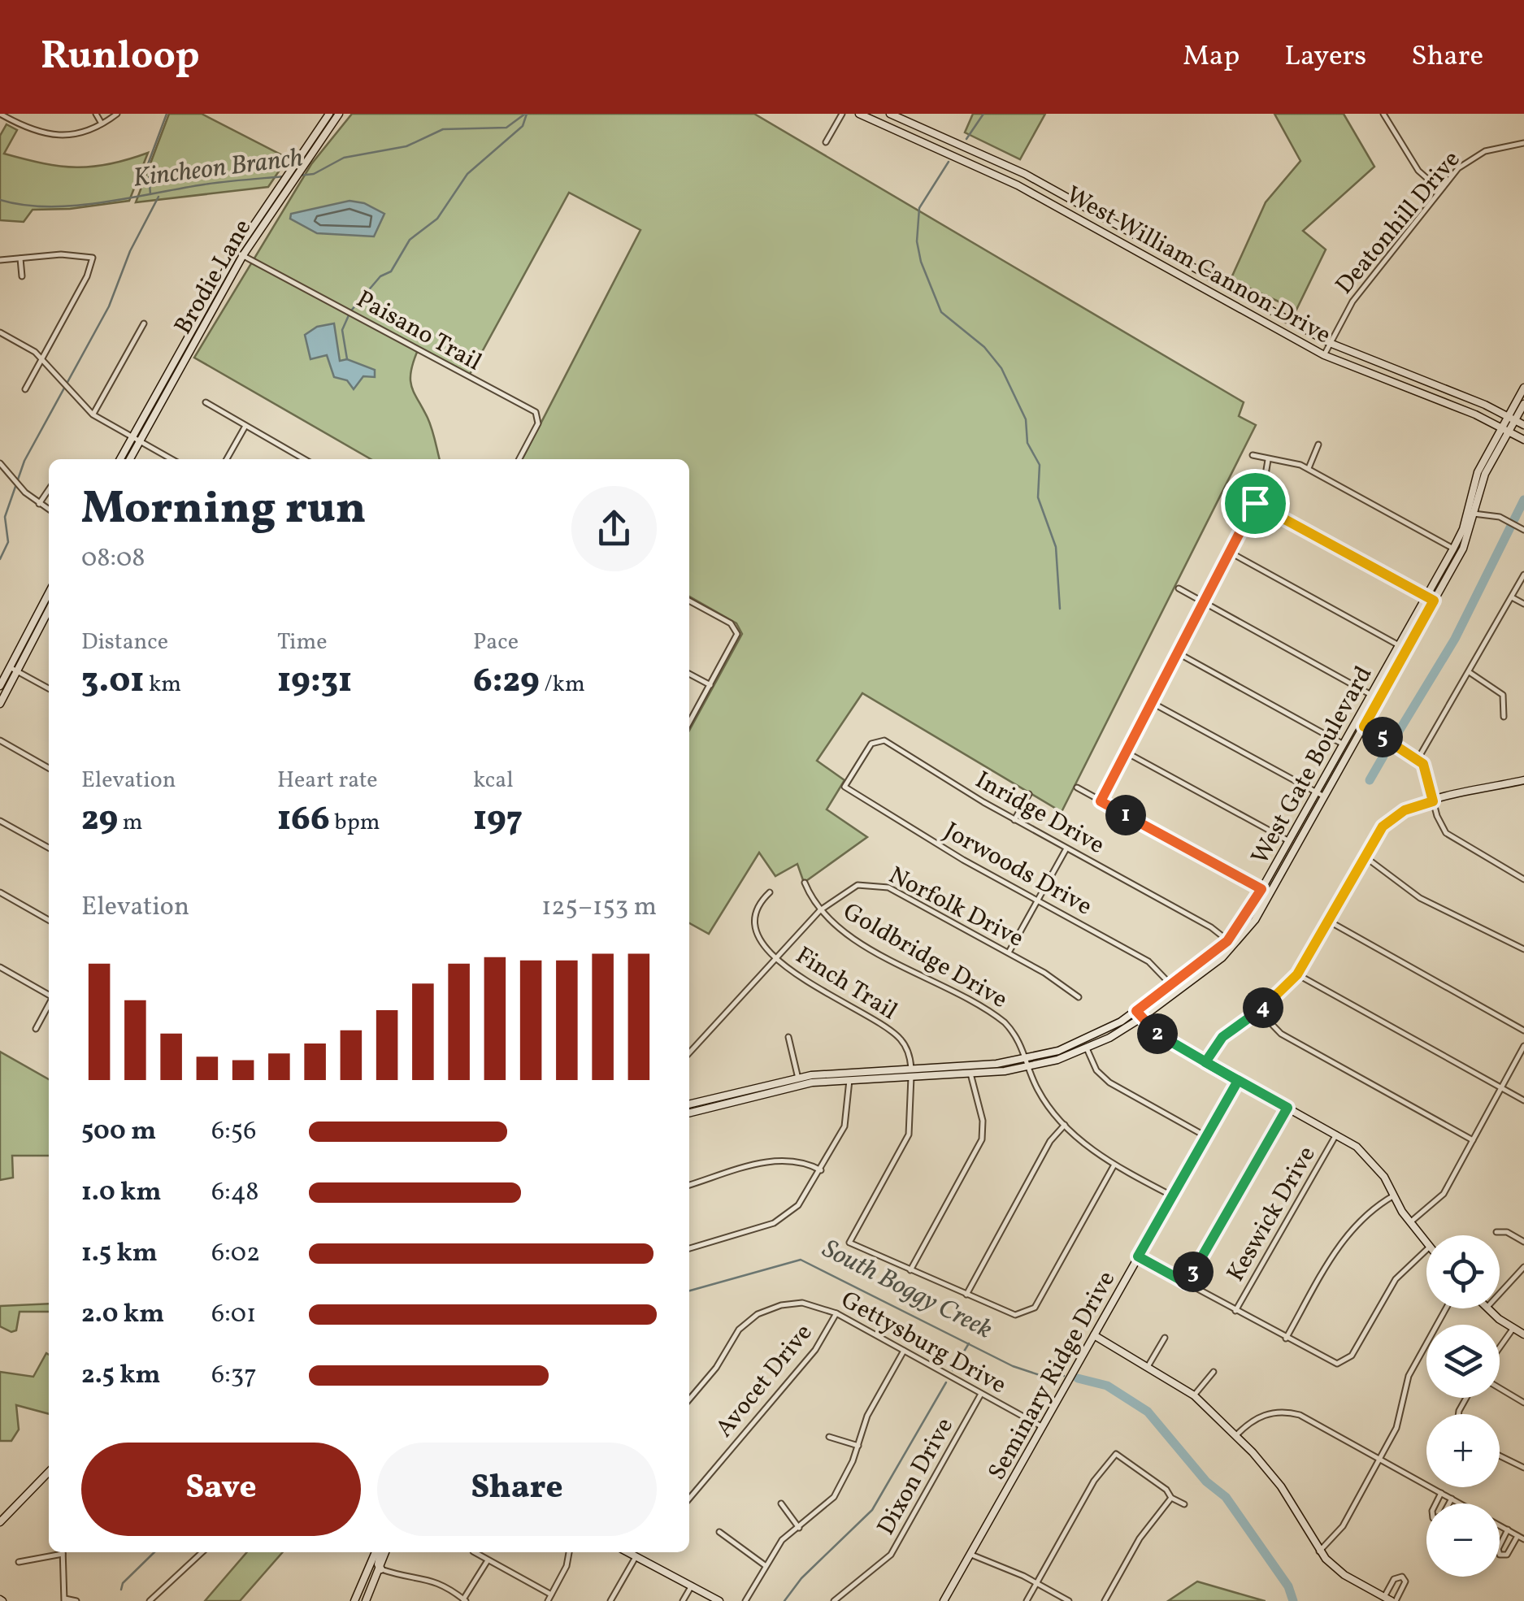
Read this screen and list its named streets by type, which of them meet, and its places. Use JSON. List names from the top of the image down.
{
  "streets": {
    "main road": [
      "West William Cannon Drive",
      "Brodie Lane",
      "West Gate Boulevard",
      "Seminary Ridge Drive"
    ],
    "street": [
      "Deatonhill Drive",
      "Paisano Trail",
      "Inridge Drive",
      "Jorwoods Drive",
      "Norfolk Drive",
      "Goldbridge Drive",
      "Finch Trail",
      "Keswick Drive",
      "Gettysburg Drive",
      "Avocet Drive",
      "Dixon Drive"
    ]
  },
  "crossings": [
    ["Deatonhill Drive", "West William Cannon Drive"],
    ["West William Cannon Drive", "West Gate Boulevard"],
    ["Brodie Lane", "Paisano Trail"],
    ["West Gate Boulevard", "Inridge Drive"],
    ["West Gate Boulevard", "Jorwoods Drive"],
    ["West Gate Boulevard", "Goldbridge Drive"],
    ["West Gate Boulevard", "Finch Trail"],
    ["Inridge Drive", "Jorwoods Drive"],
    ["Norfolk Drive", "Goldbridge Drive"],
    ["Norfolk Drive", "Finch Trail"],
    ["Goldbridge Drive", "Seminary Ridge Drive"],
    ["Gettysburg Drive", "Seminary Ridge Drive"],
    ["Gettysburg Drive", "Avocet Drive"],
    ["Gettysburg Drive", "Dixon Drive"]
  ],
  "water": ["Kincheon Branch", "South Boggy Creek"],
  "page": {
    "header": "Runloop",
    "nav": ["Map", "Layers", "Share"],
    "heading": ["Morning run", "08:08"],
    "stats": [
      ["Distance", "3.01 km"],
      ["Time", "19:31"],
      ["Pace", "6:29 /km"],
      ["Elevation", "29 m"],
      ["Heart rate", "166 bpm"],
      ["kcal", "197"]
    ],
    "pins": [
      "5",
      "1",
      "4",
      "2",
      "3"
    ],
    "chart": ["Elevation", "125–153 m"],
    "list": [
      {
        "name": "500 m",
        "note": "6:56"
      },
      {
        "name": "1.0 km",
        "note": "6:48"
      },
      {
        "name": "1.5 km",
        "note": "6:02"
      },
      {
        "name": "2.0 km",
        "note": "6:01"
      },
      {
        "name": "2.5 km",
        "note": "6:37"
      }
    ],
    "map_buttons": ["+", "−"],
    "buttons": ["Save", "Share"]
  }
}
